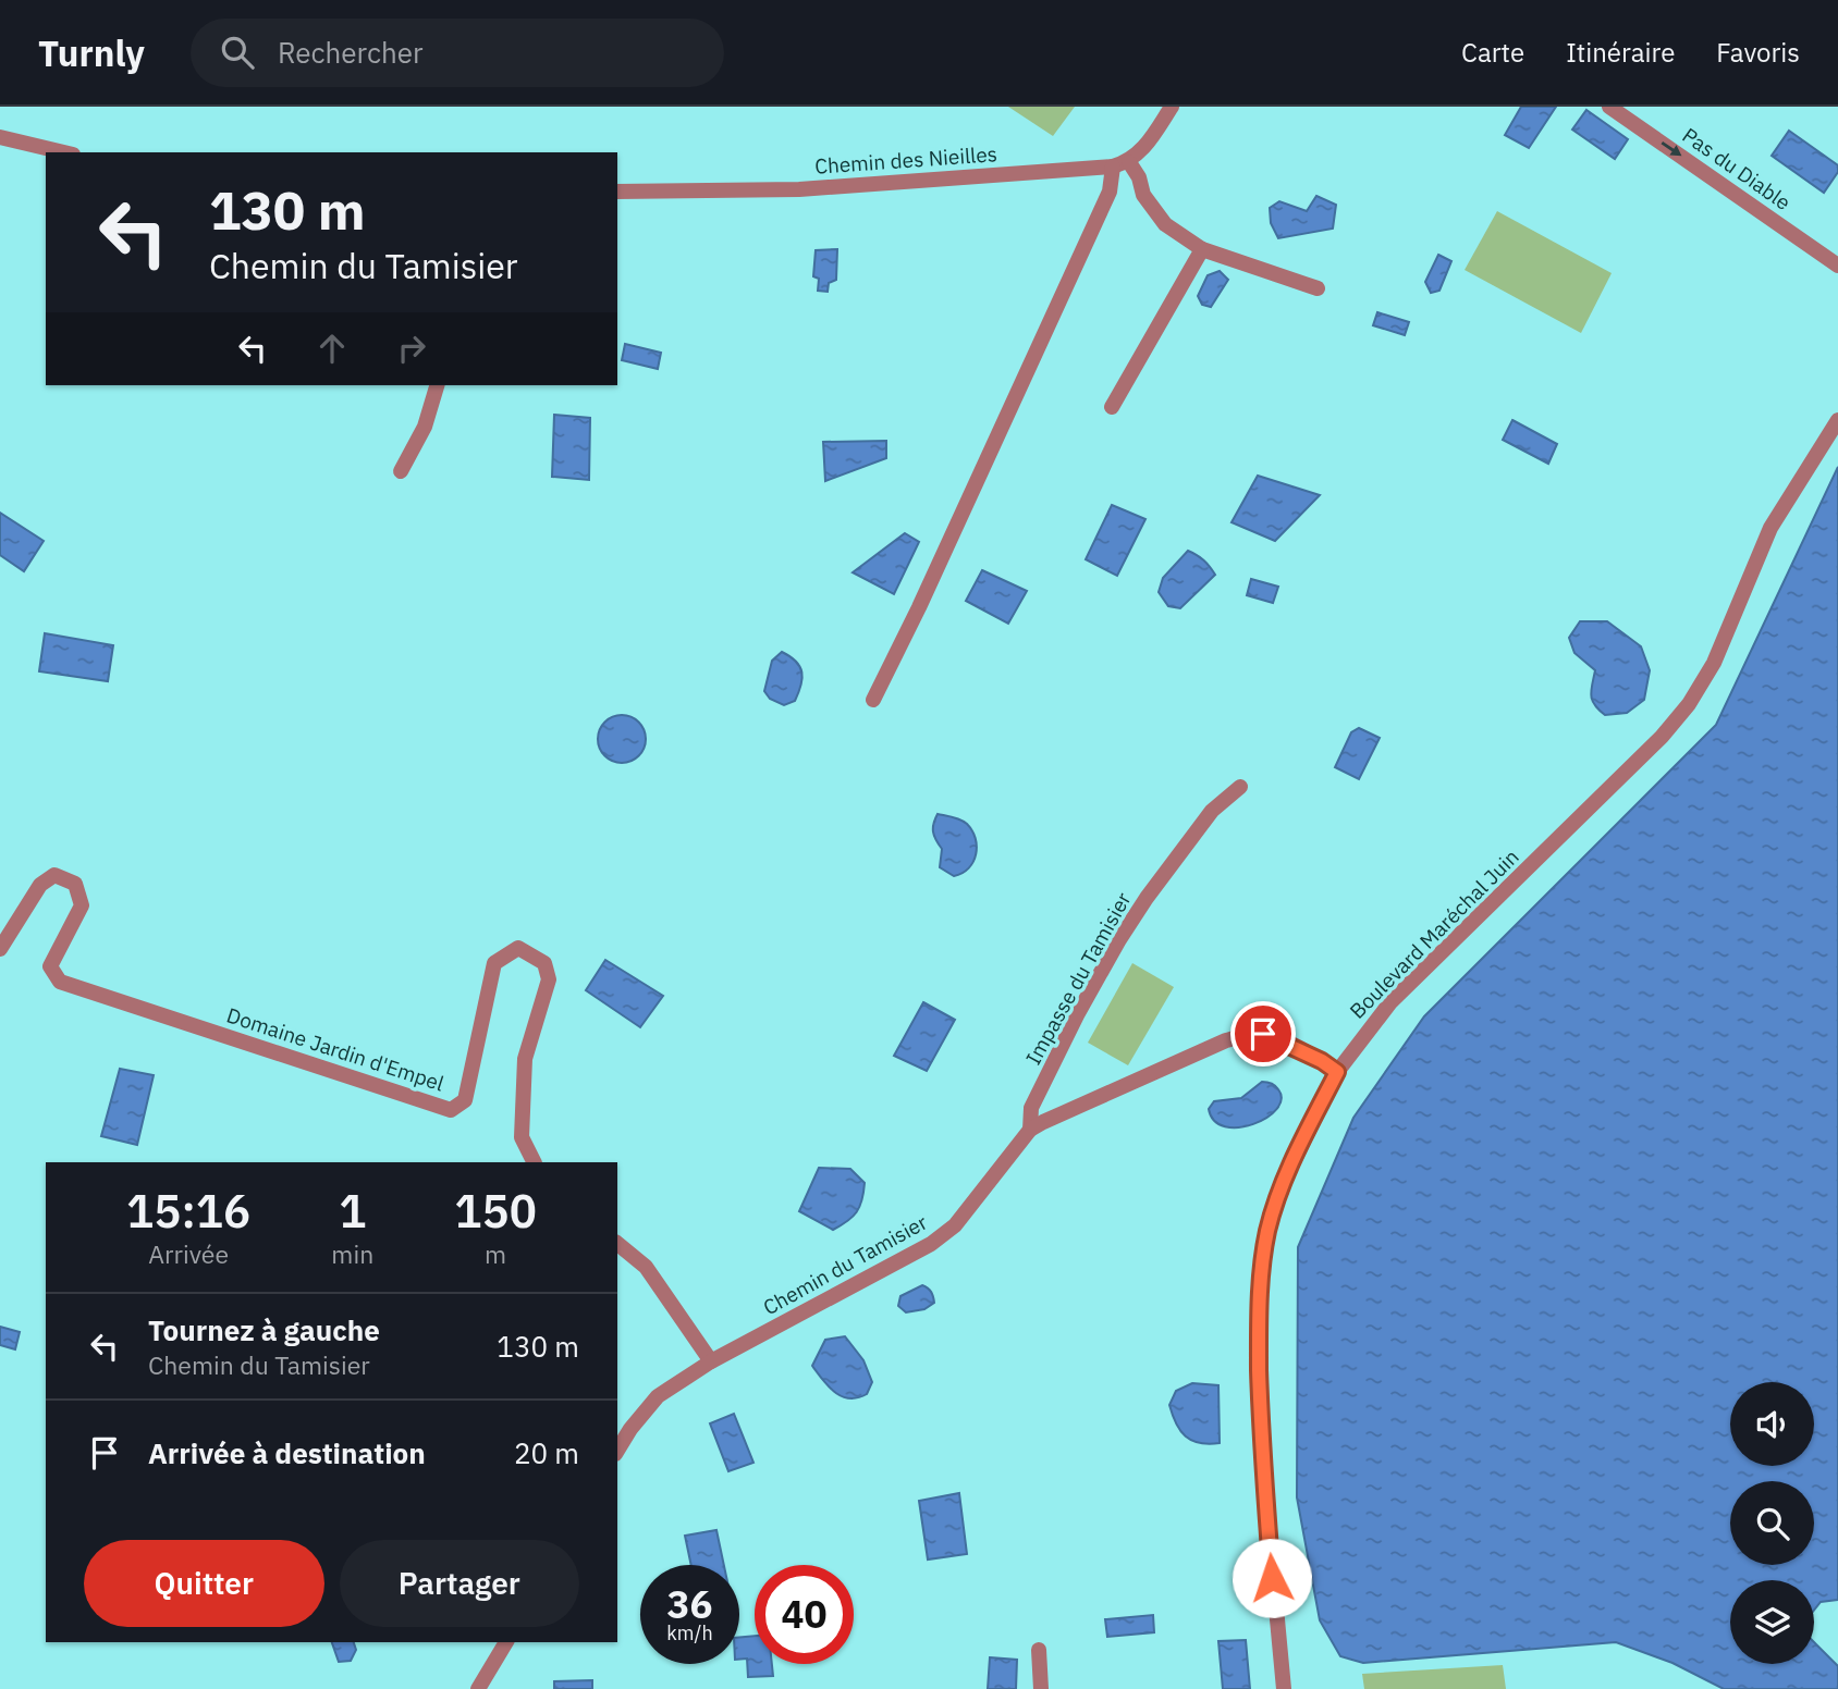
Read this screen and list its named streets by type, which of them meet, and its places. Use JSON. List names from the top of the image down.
{
  "streets": {
    "street": [
      "Chemin des Nieilles",
      "Pas du Diable",
      "Boulevard Maréchal Juin",
      "Impasse du Tamisier",
      "Domaine Jardin d'Empel",
      "Chemin du Tamisier"
    ]
  },
  "crossings": [
    ["Boulevard Maréchal Juin", "Chemin du Tamisier"],
    ["Impasse du Tamisier", "Chemin du Tamisier"]
  ],
  "one_way": ["Pas du Diable"],
  "page": {
    "header": "Turnly",
    "search": "Rechercher",
    "nav": ["Carte", "Itinéraire", "Favoris"],
    "turn": ["130 m", "Chemin du Tamisier"],
    "eta": [
      "15:16",
      "Arrivée",
      "1",
      "min",
      "150",
      "m"
    ],
    "list": [
      {
        "name": "Tournez à gauche",
        "note": "Chemin du Tamisier",
        "value": "130 m"
      },
      {
        "name": "Arrivée à destination",
        "value": "20 m"
      }
    ],
    "buttons": ["Quitter", "Partager"],
    "speed": "36 km/h",
    "limit": "40"
  }
}
